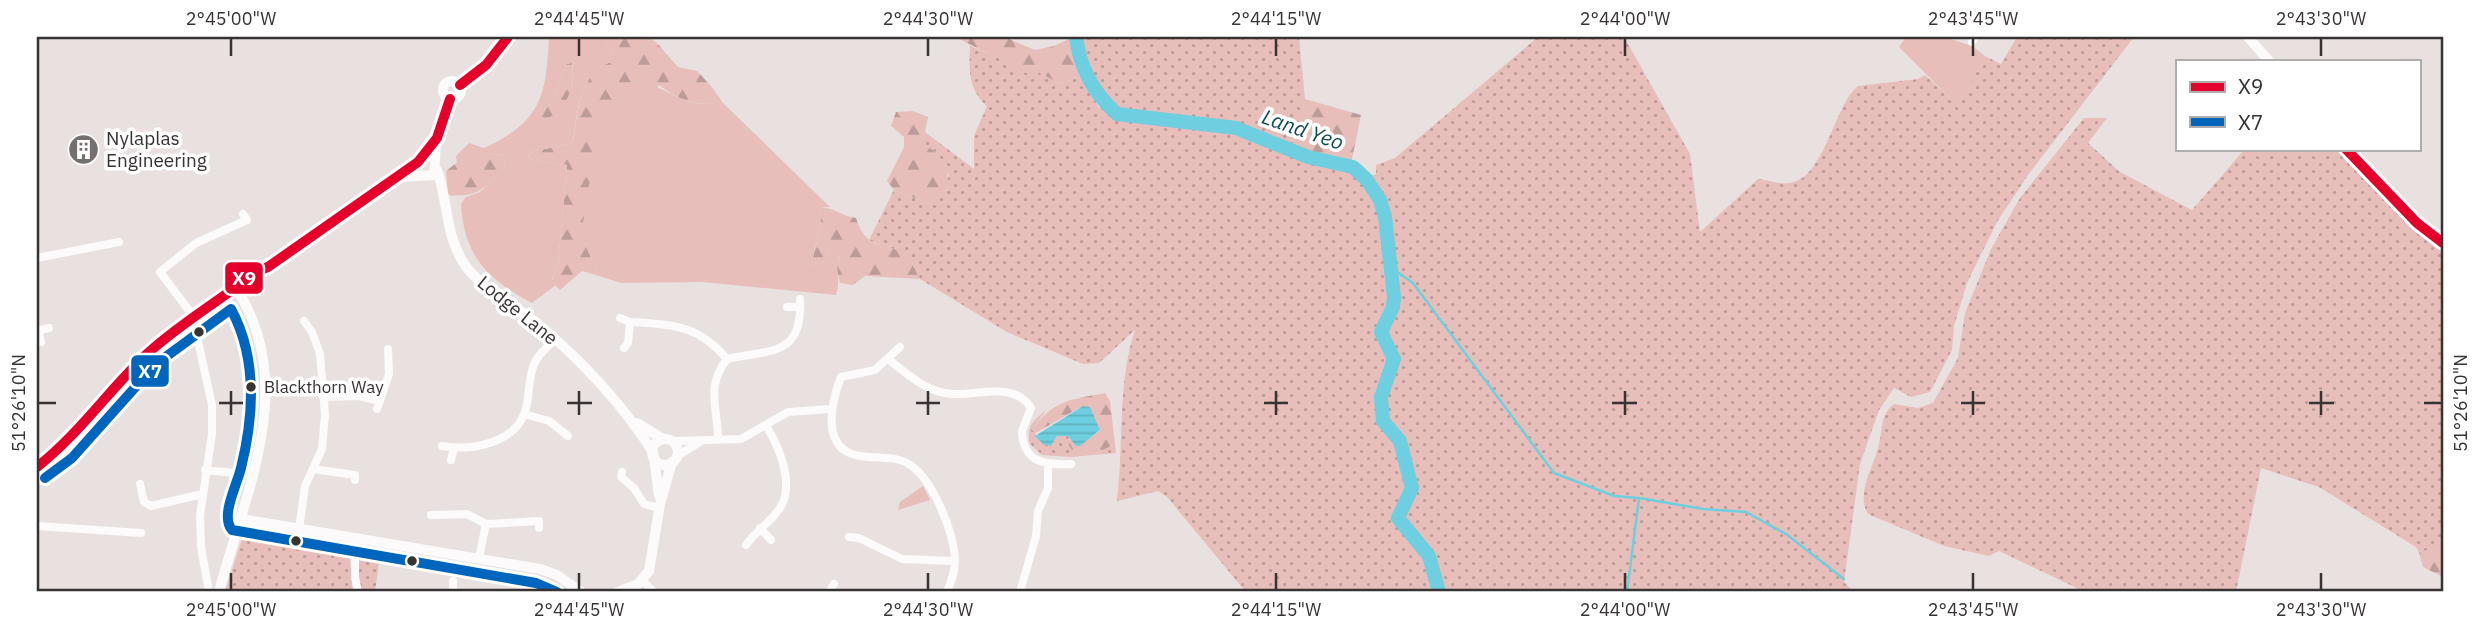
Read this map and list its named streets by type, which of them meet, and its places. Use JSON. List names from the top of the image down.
{
  "streets": {
    "street": ["Lodge Lane"]
  },
  "water": ["Land Yeo"],
  "places": {
    "building": ["Nylaplas Engineering"],
    "other": ["Blackthorn Way"]
  },
  "lines": ["transit line X9", "transit line X7"],
  "legend": ["X9", "X7"],
  "coordinates": [
    "2°45'00\"W",
    "2°44'45\"W",
    "2°44'30\"W",
    "2°44'15\"W",
    "2°44'00\"W",
    "2°43'45\"W",
    "2°43'30\"W",
    "51°26'10\"N"
  ]
}
